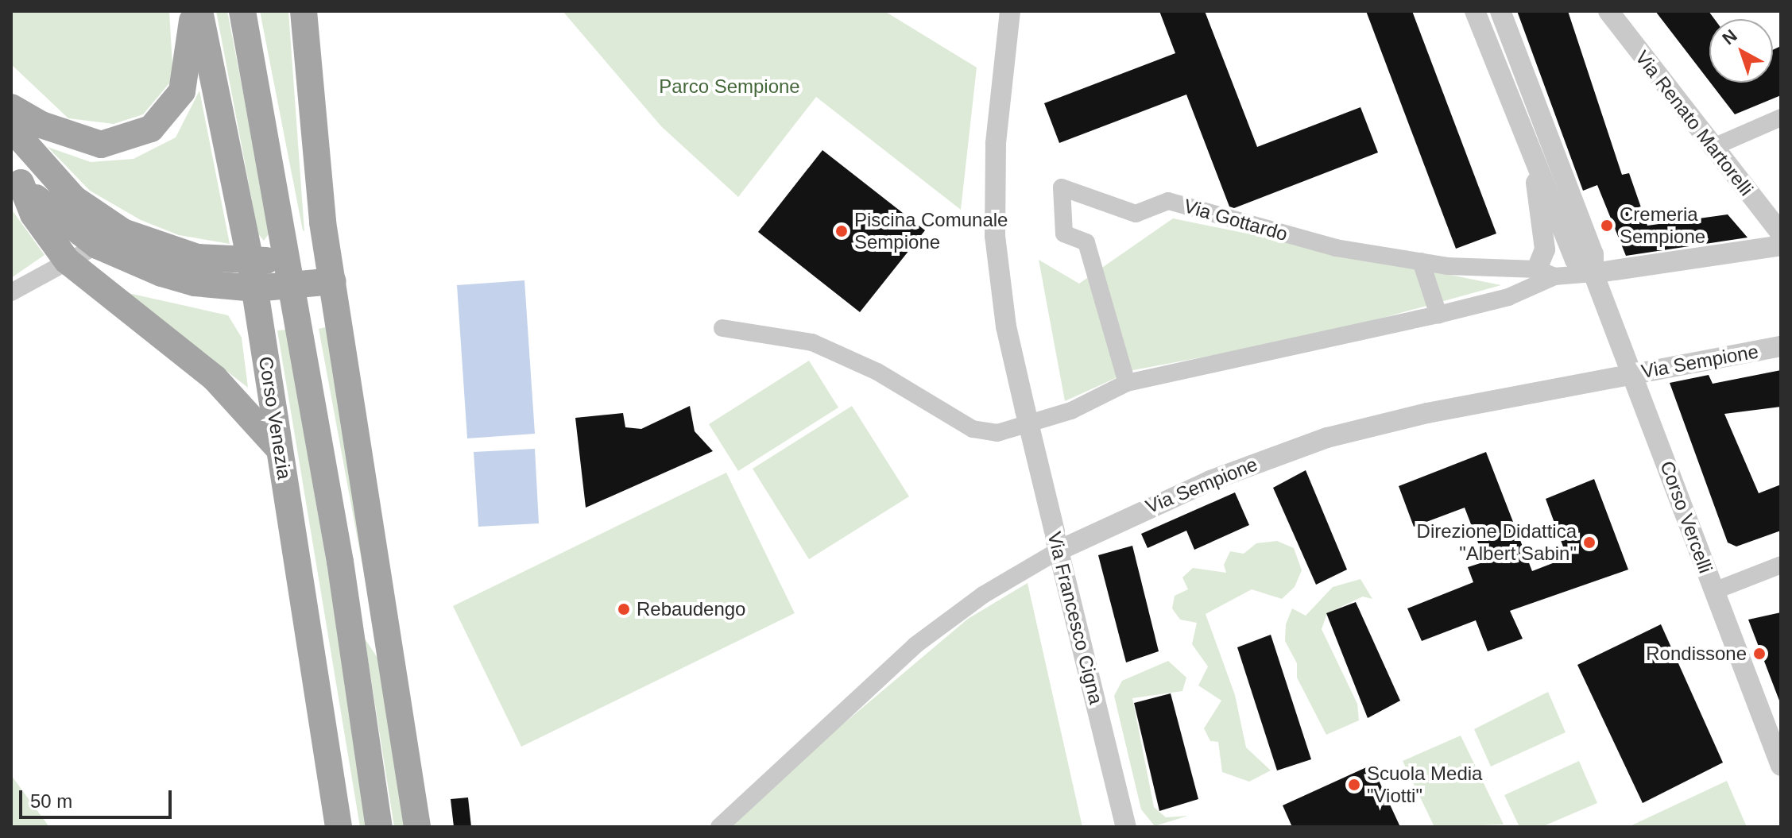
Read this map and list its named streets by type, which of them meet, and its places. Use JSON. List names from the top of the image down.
{
  "streets": {
    "main road": ["Corso Venezia"],
    "street": [
      "Via Renato Martorelli",
      "Via Gottardo",
      "Via Sempione",
      "Corso Vercelli",
      "Via Francesco Cigna"
    ]
  },
  "crossings": [
    ["Via Gottardo", "Corso Vercelli"],
    ["Via Sempione", "Corso Vercelli"],
    ["Via Sempione", "Via Francesco Cigna"]
  ],
  "parks": ["Parco Sempione"],
  "places": [
    "Cremeria Sempione",
    "Piscina Comunale Sempione",
    "Direzione Didattica \"Albert Sabin\"",
    "Rebaudengo",
    "Rondissone",
    "Scuola Media \"Viotti\""
  ],
  "scale_bar": "50 m",
  "north": "top left"
}
